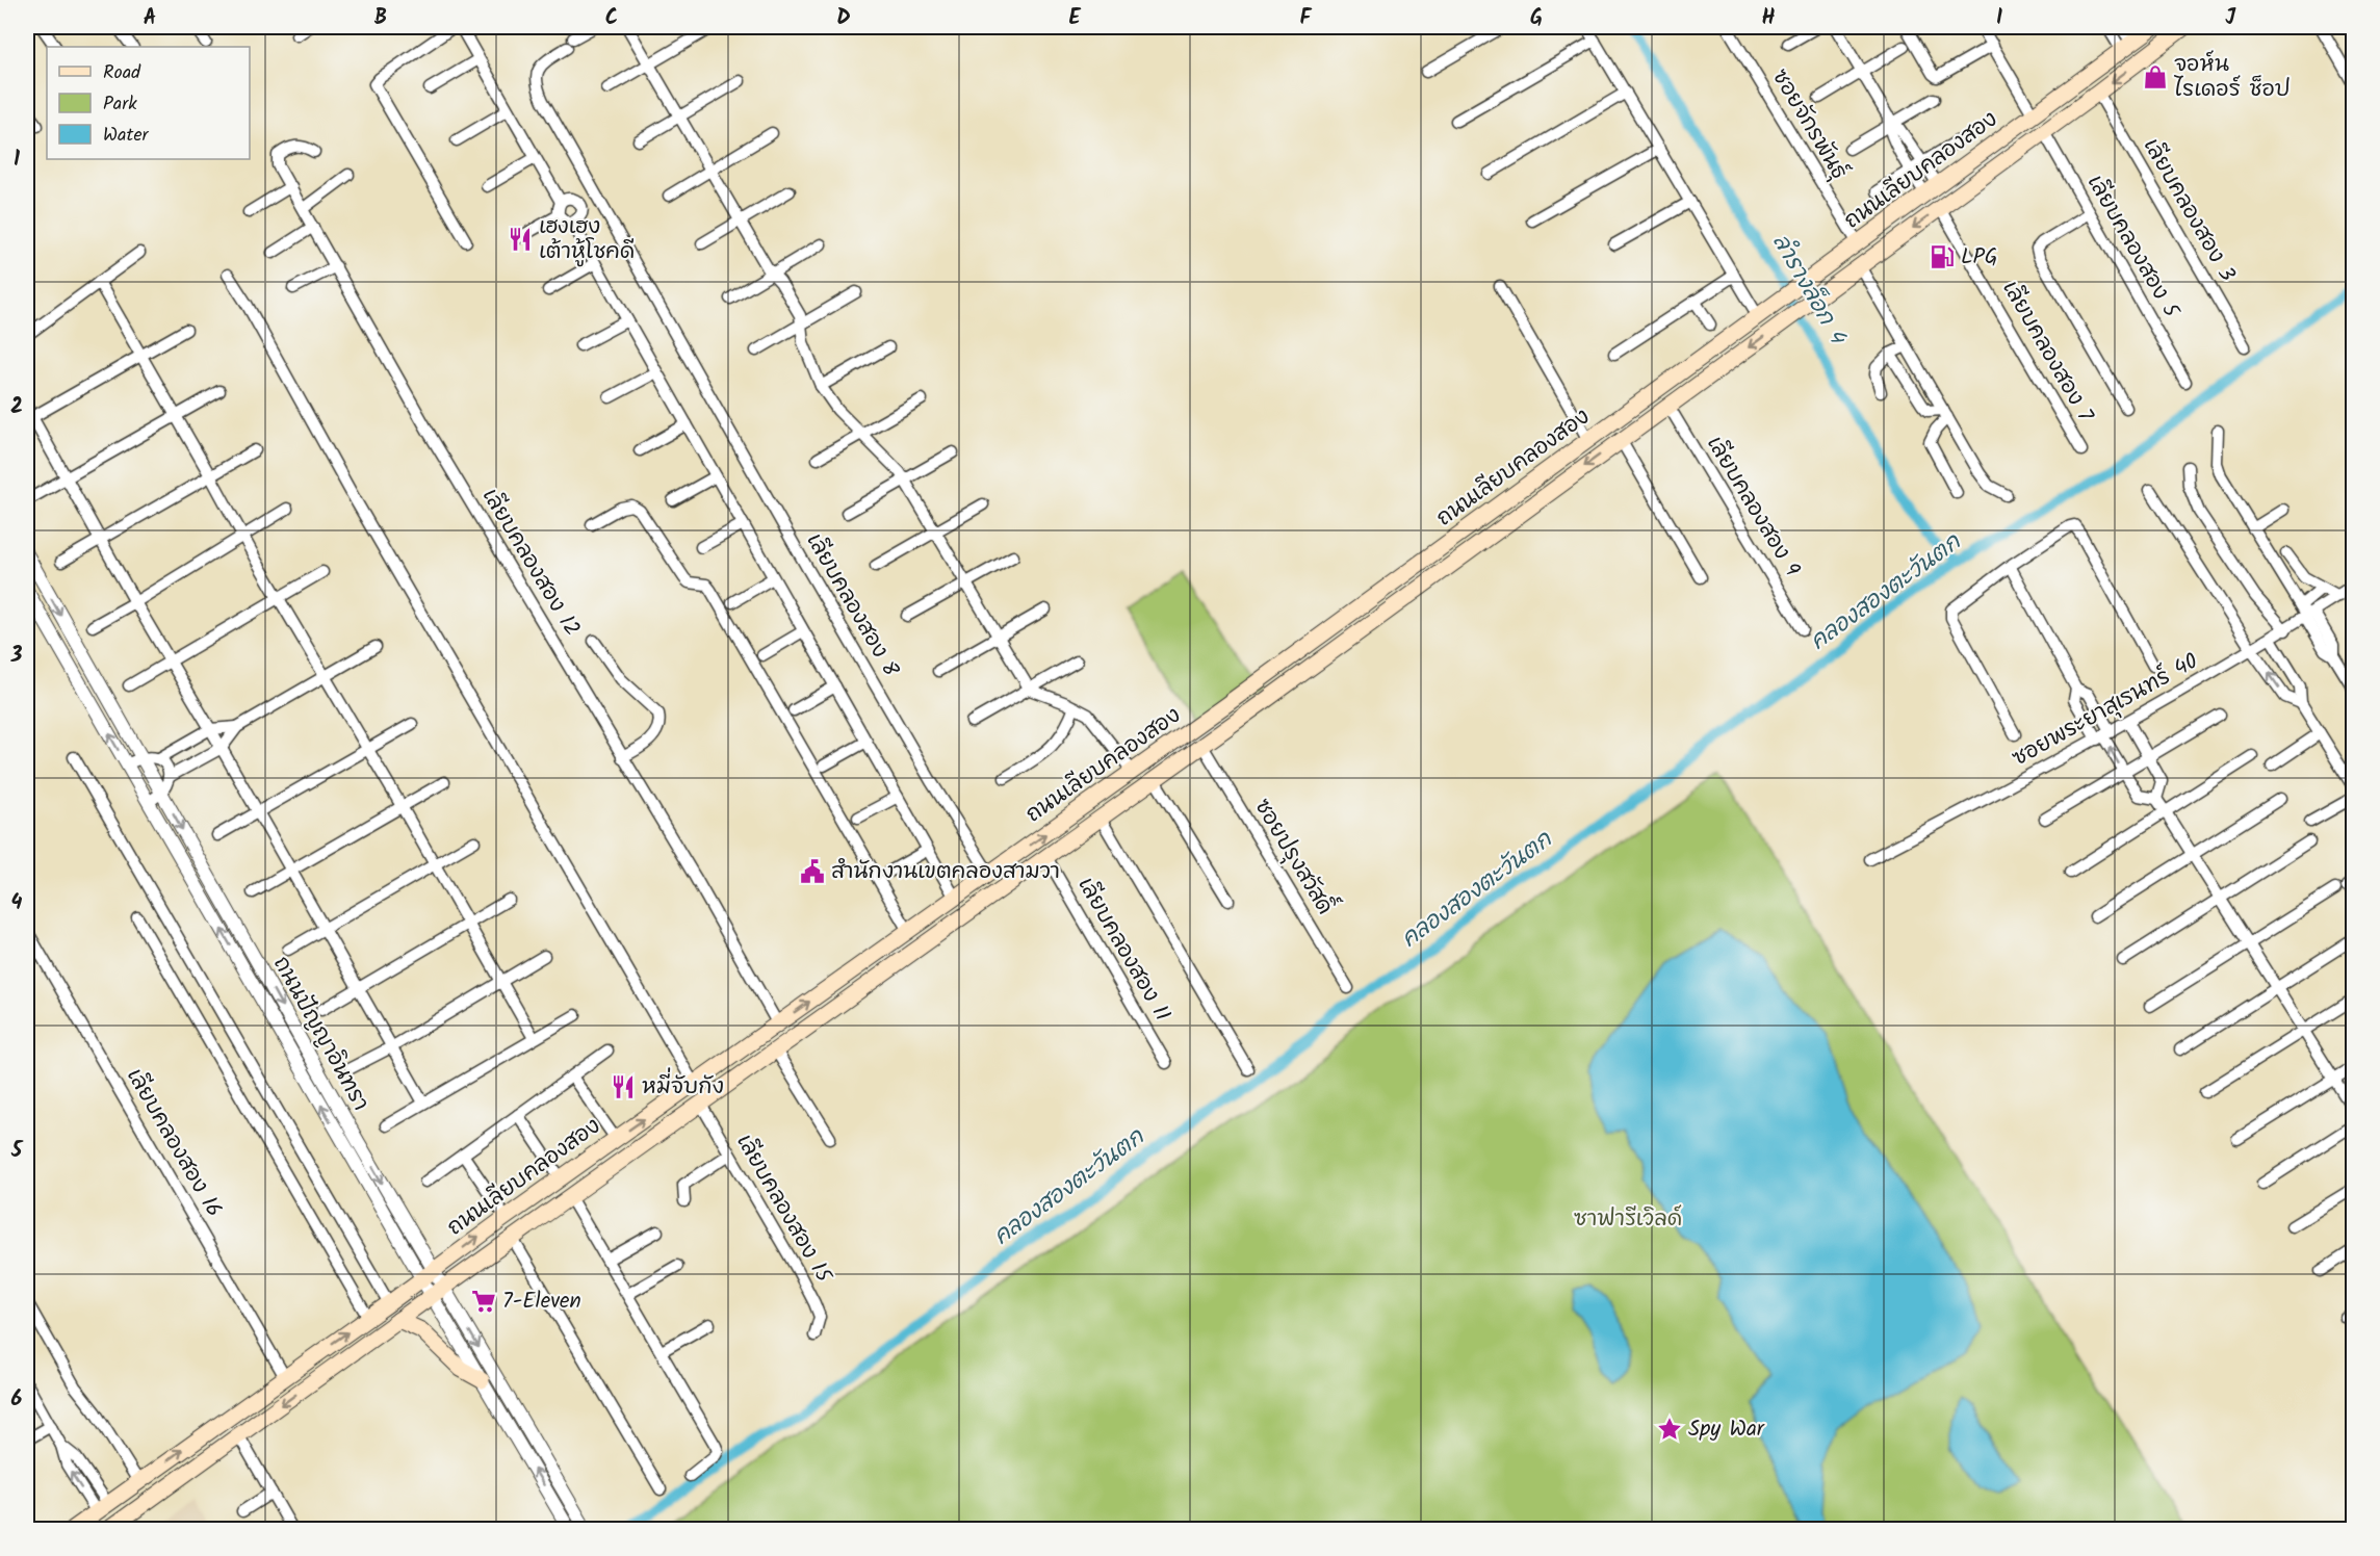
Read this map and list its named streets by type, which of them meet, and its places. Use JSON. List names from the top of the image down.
{
  "streets": {
    "main road": ["ถนนเลียบคลองสอง"],
    "street": [
      "ซอยจักรพันธุ์",
      "เลียบคลองสอง 3",
      "เลียบคลองสอง 5",
      "เลียบคลองสอง 7",
      "เลียบคลองสอง 9",
      "เลียบคลองสอง 12",
      "เลียบคลองสอง 8",
      "ซอยพระยาสุเรนทร์ 40",
      "ซอยปรุงสวัสดิ์",
      "เลียบคลองสอง 11",
      "ถนนปัญญาอินทรา",
      "เลียบคลองสอง 16",
      "เลียบคลองสอง 15"
    ]
  },
  "crossings": [
    ["ซอยจักรพันธุ์", "ถนนเลียบคลองสอง"],
    ["ถนนเลียบคลองสอง", "เลียบคลองสอง 3"],
    ["ถนนเลียบคลองสอง", "เลียบคลองสอง 5"],
    ["ถนนเลียบคลองสอง", "เลียบคลองสอง 7"],
    ["ถนนเลียบคลองสอง", "เลียบคลองสอง 9"],
    ["ถนนเลียบคลองสอง", "เลียบคลองสอง 12"],
    ["ถนนเลียบคลองสอง", "เลียบคลองสอง 8"],
    ["ถนนเลียบคลองสอง", "ซอยปรุงสวัสดิ์"],
    ["ถนนเลียบคลองสอง", "เลียบคลองสอง 11"],
    ["ถนนเลียบคลองสอง", "ถนนปัญญาอินทรา"],
    ["ถนนเลียบคลองสอง", "เลียบคลองสอง 16"],
    ["ถนนเลียบคลองสอง", "เลียบคลองสอง 15"]
  ],
  "water": ["ลำรางล็อก 4", "คลองสองตะวันตก"],
  "parks": ["ซาฟารีเวิลด์"],
  "places": {
    "shop": ["จอห์น ไรเดอร์ ช็อป"],
    "restaurant": ["เฮงเฮง เต้าหู้โชคดี", "หมี่จับกัง"],
    "fuel station": ["LPG"],
    "public building": ["สำนักงานเขตคลองสามวา"],
    "supermarket": ["7-Eleven"],
    "place": ["Spy War"]
  },
  "legend": ["Road", "Park", "Water"],
  "grid": {
    "columns": [
      "A",
      "B",
      "C",
      "D",
      "E",
      "F",
      "G",
      "H",
      "I",
      "J"
    ],
    "rows": [
      "1",
      "2",
      "3",
      "4",
      "5",
      "6"
    ]
  }
}
